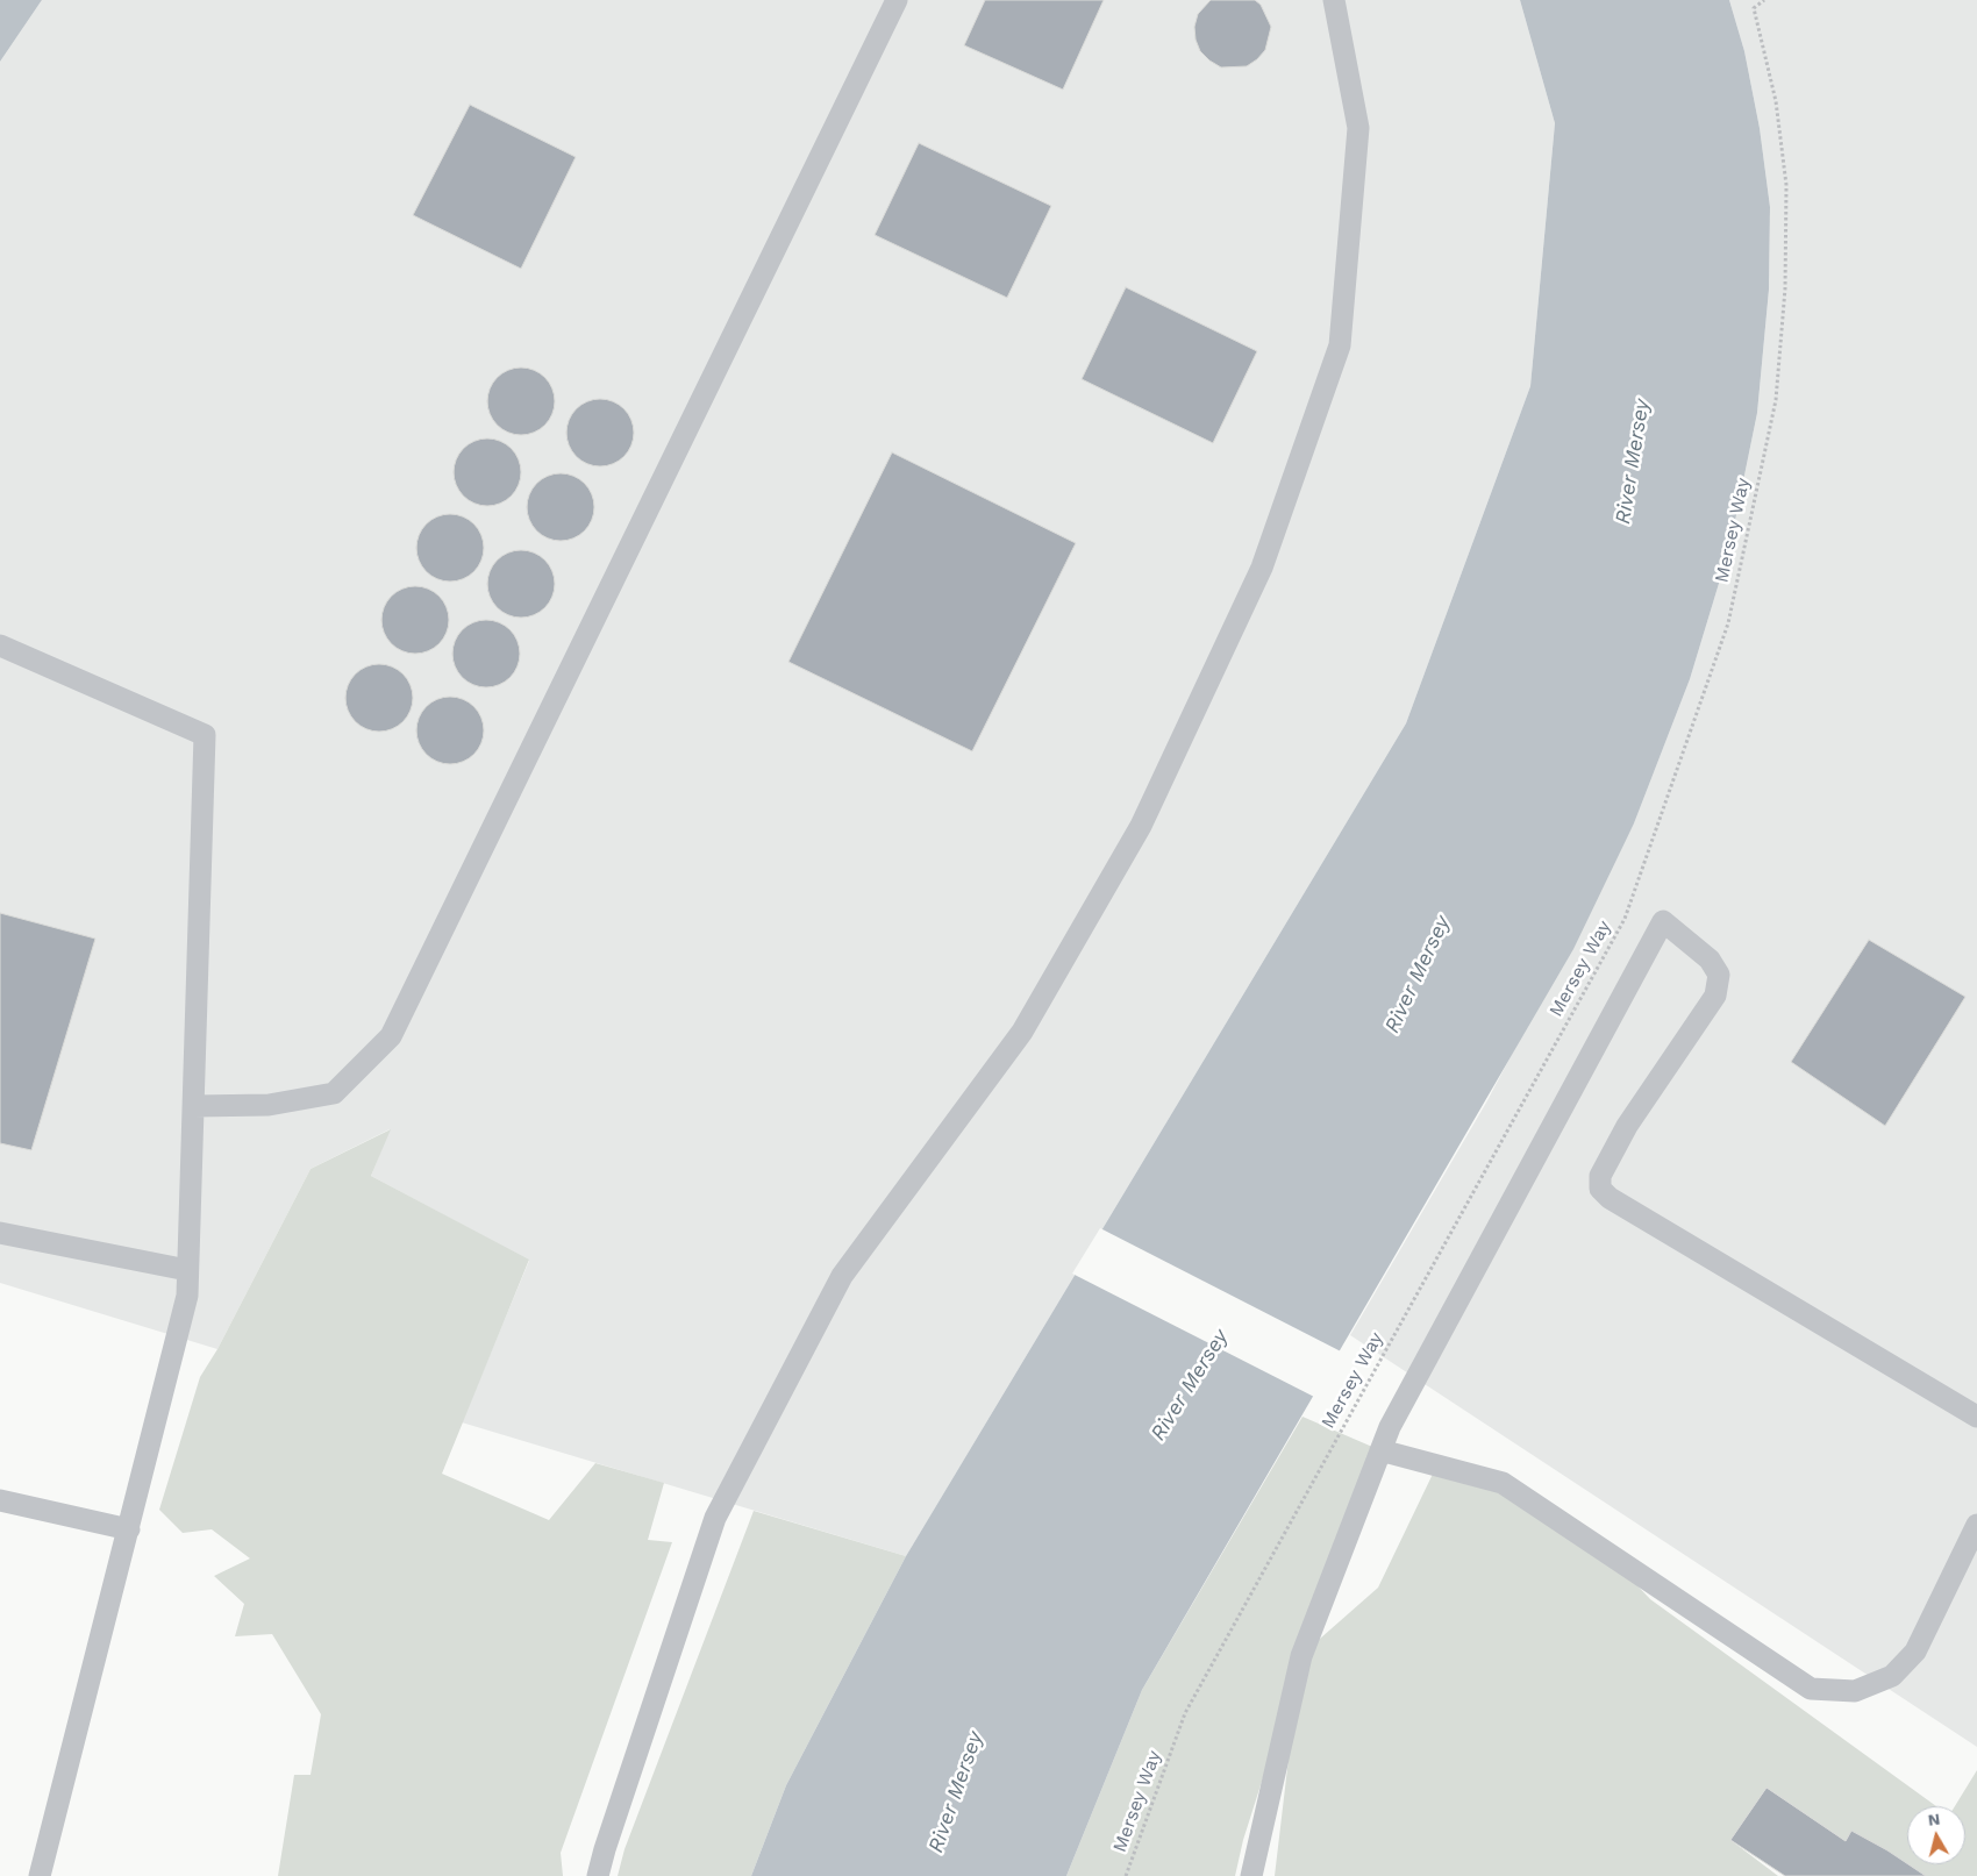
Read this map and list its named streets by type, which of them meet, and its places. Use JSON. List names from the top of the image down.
{
  "streets": {
    "path": ["Mersey Way"]
  },
  "water": ["River Mersey"],
  "north": "top"
}
